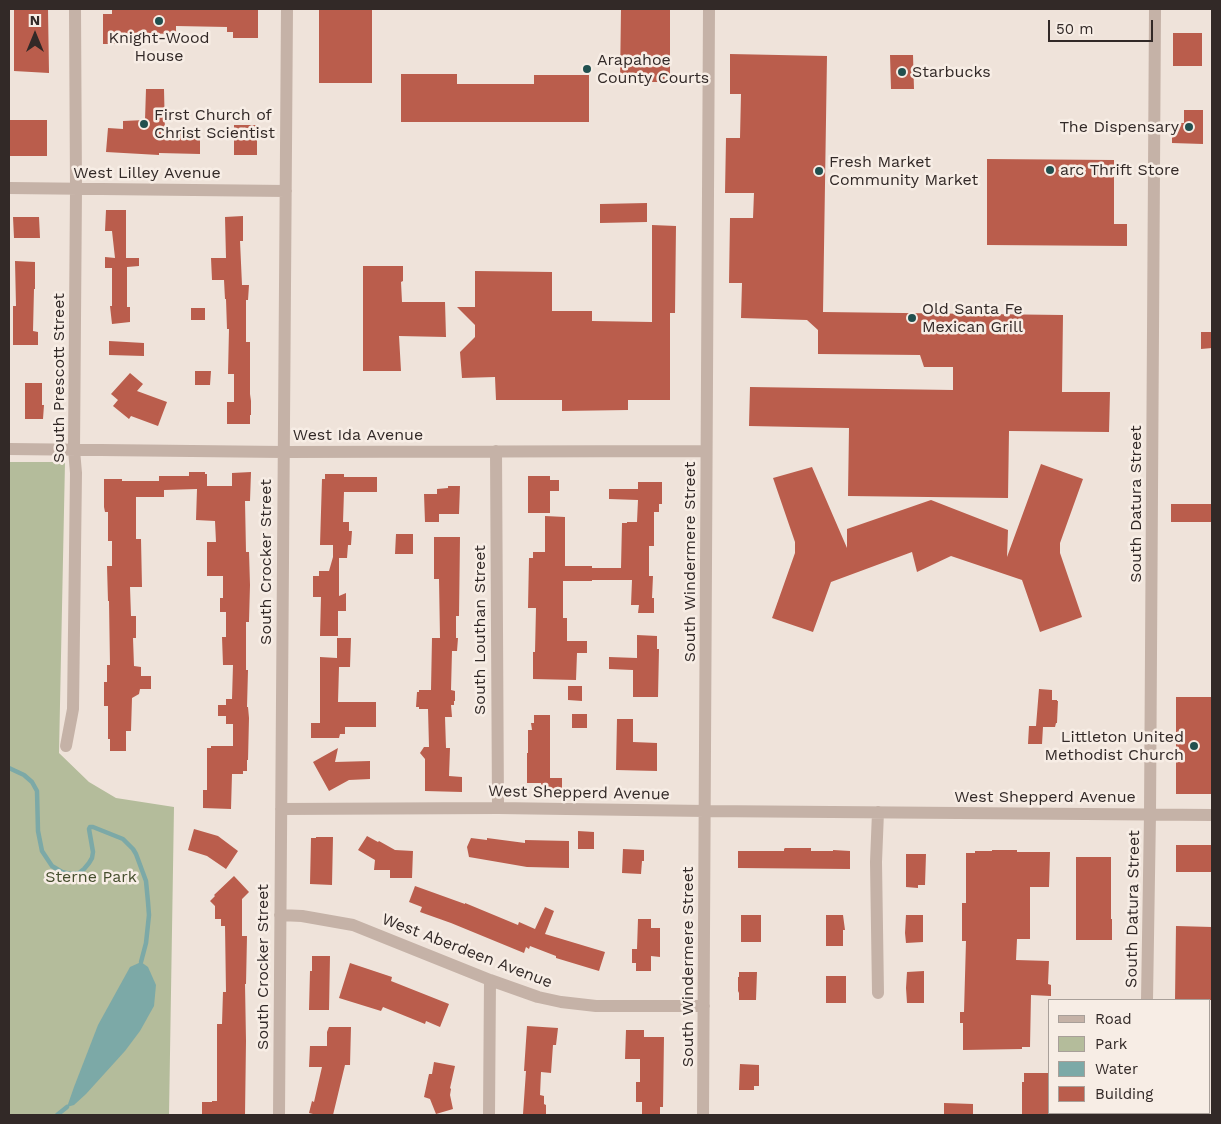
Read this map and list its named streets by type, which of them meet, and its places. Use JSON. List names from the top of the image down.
{
  "streets": {
    "street": [
      "West Lilley Avenue",
      "South Prescott Street",
      "West Ida Avenue",
      "South Datura Street",
      "South Crocker Street",
      "South Windermere Street",
      "South Louthan Street",
      "West Shepperd Avenue",
      "West Aberdeen Avenue"
    ]
  },
  "crossings": [
    ["West Lilley Avenue", "South Prescott Street"],
    ["West Lilley Avenue", "South Crocker Street"],
    ["South Prescott Street", "West Ida Avenue"],
    ["West Ida Avenue", "South Crocker Street"],
    ["West Ida Avenue", "South Windermere Street"],
    ["West Ida Avenue", "South Louthan Street"],
    ["South Datura Street", "West Shepperd Avenue"],
    ["South Crocker Street", "West Shepperd Avenue"],
    ["South Crocker Street", "West Aberdeen Avenue"],
    ["South Windermere Street", "West Shepperd Avenue"],
    ["South Windermere Street", "West Aberdeen Avenue"],
    ["South Louthan Street", "West Shepperd Avenue"]
  ],
  "parks": ["Sterne Park"],
  "places": [
    "Knight-Wood House",
    "Arapahoe County Courts",
    "Starbucks",
    "First Church of Christ Scientist",
    "The Dispensary",
    "arc Thrift Store",
    "Fresh Market Community Market",
    "Old Santa Fe Mexican Grill",
    "Littleton United Methodist Church"
  ],
  "legend": [
    "Road",
    "Park",
    "Water",
    "Building"
  ],
  "scale_bar": "50 m",
  "north": "top"
}
